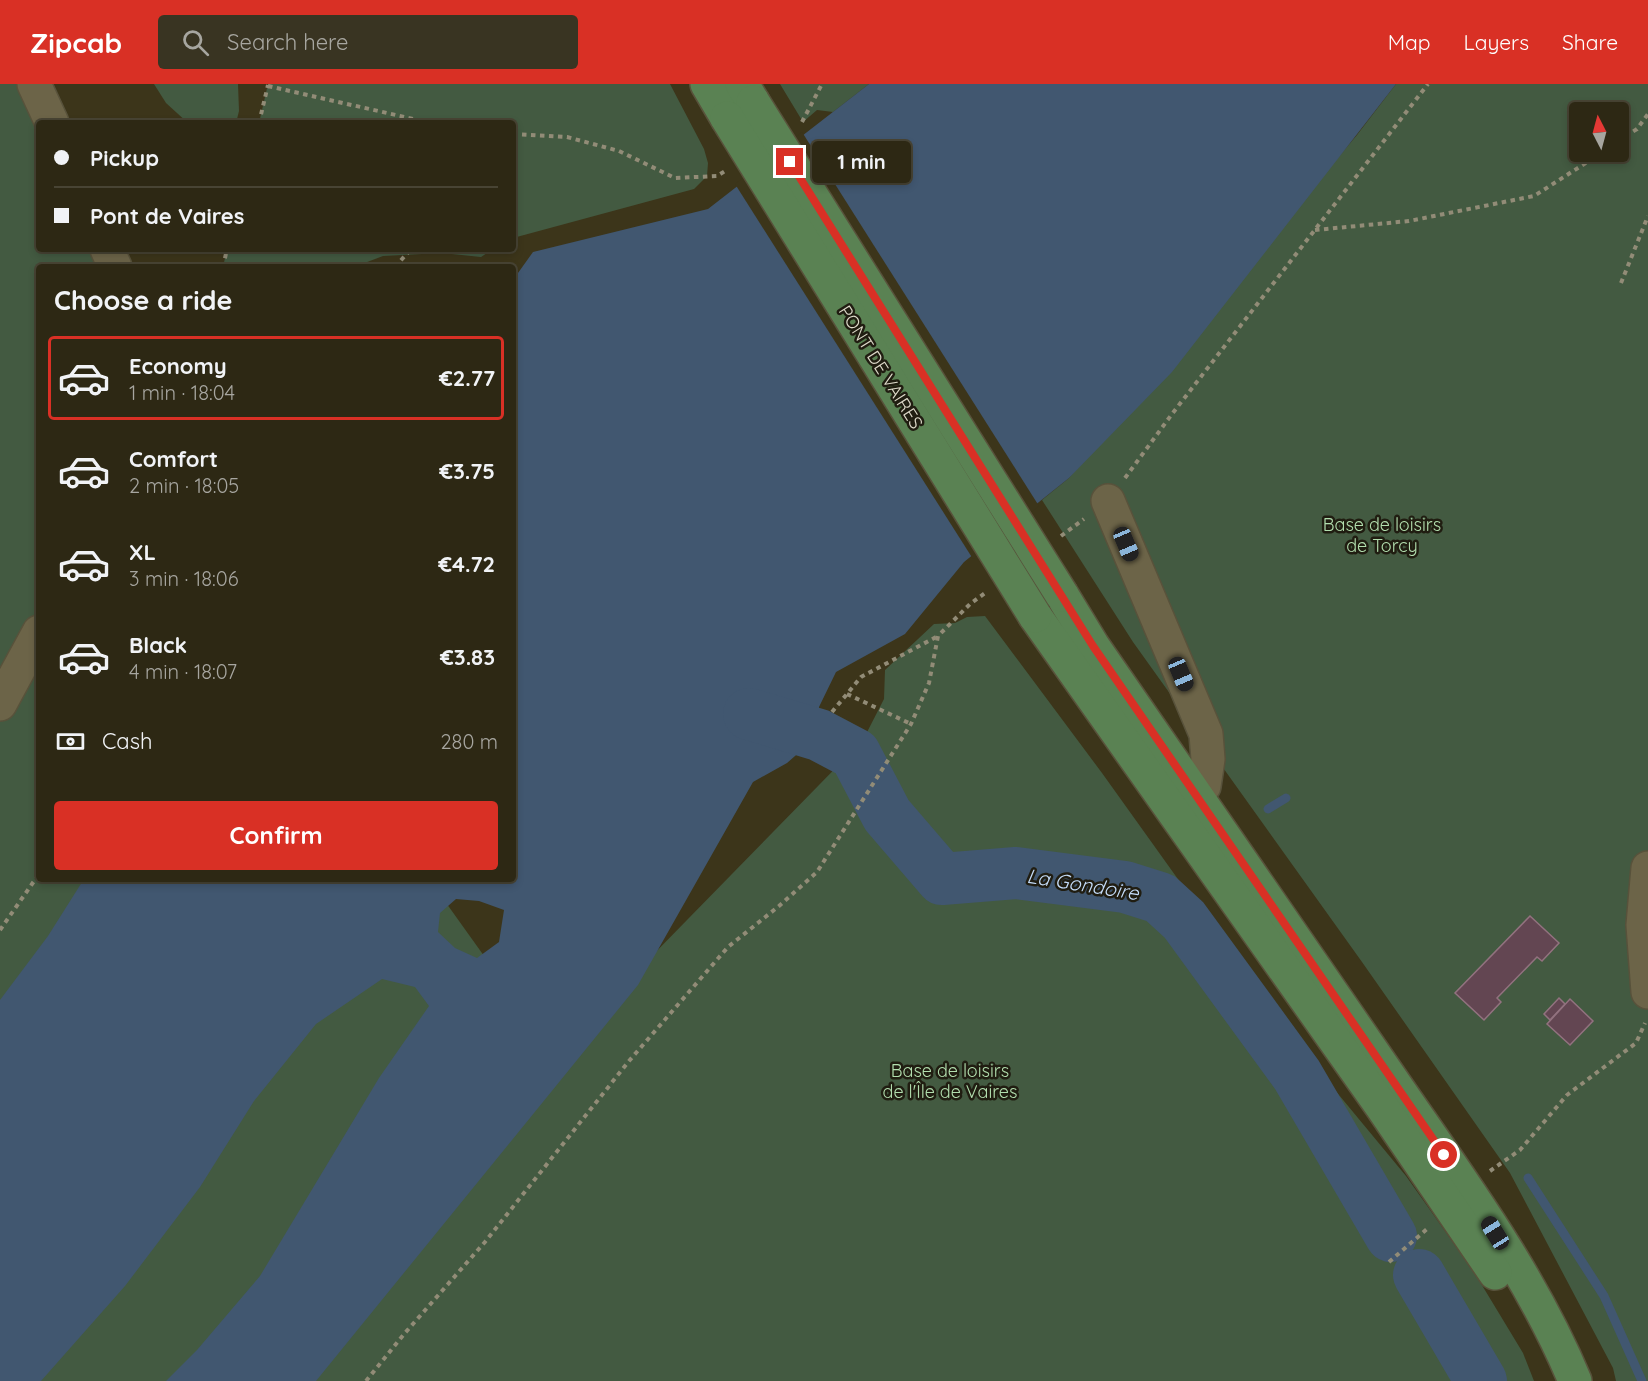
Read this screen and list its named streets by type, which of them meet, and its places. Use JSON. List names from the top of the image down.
{
  "streets": {
    "main road": ["PONT DE VAIRES"]
  },
  "water": ["La Gondoire"],
  "parks": ["Base de loisirs de Torcy", "Base de loisirs de l'Île de Vaires"],
  "north": "top",
  "page": {
    "header": "Zipcab",
    "search": "Search here",
    "nav": ["Map", "Layers", "Share"],
    "banner": ["Pickup", "Pont de Vaires"],
    "bubble": "1 min",
    "heading": "Choose a ride",
    "list": [
      {
        "name": "Economy",
        "note": "1 min · 18:04",
        "value": "€2.77"
      },
      {
        "name": "Comfort",
        "note": "2 min · 18:05",
        "value": "€3.75"
      },
      {
        "name": "XL",
        "note": "3 min · 18:06",
        "value": "€4.72"
      },
      {
        "name": "Black",
        "note": "4 min · 18:07",
        "value": "€3.83"
      }
    ],
    "pay": ["Cash", "280 m"],
    "buttons": "Confirm"
  }
}
